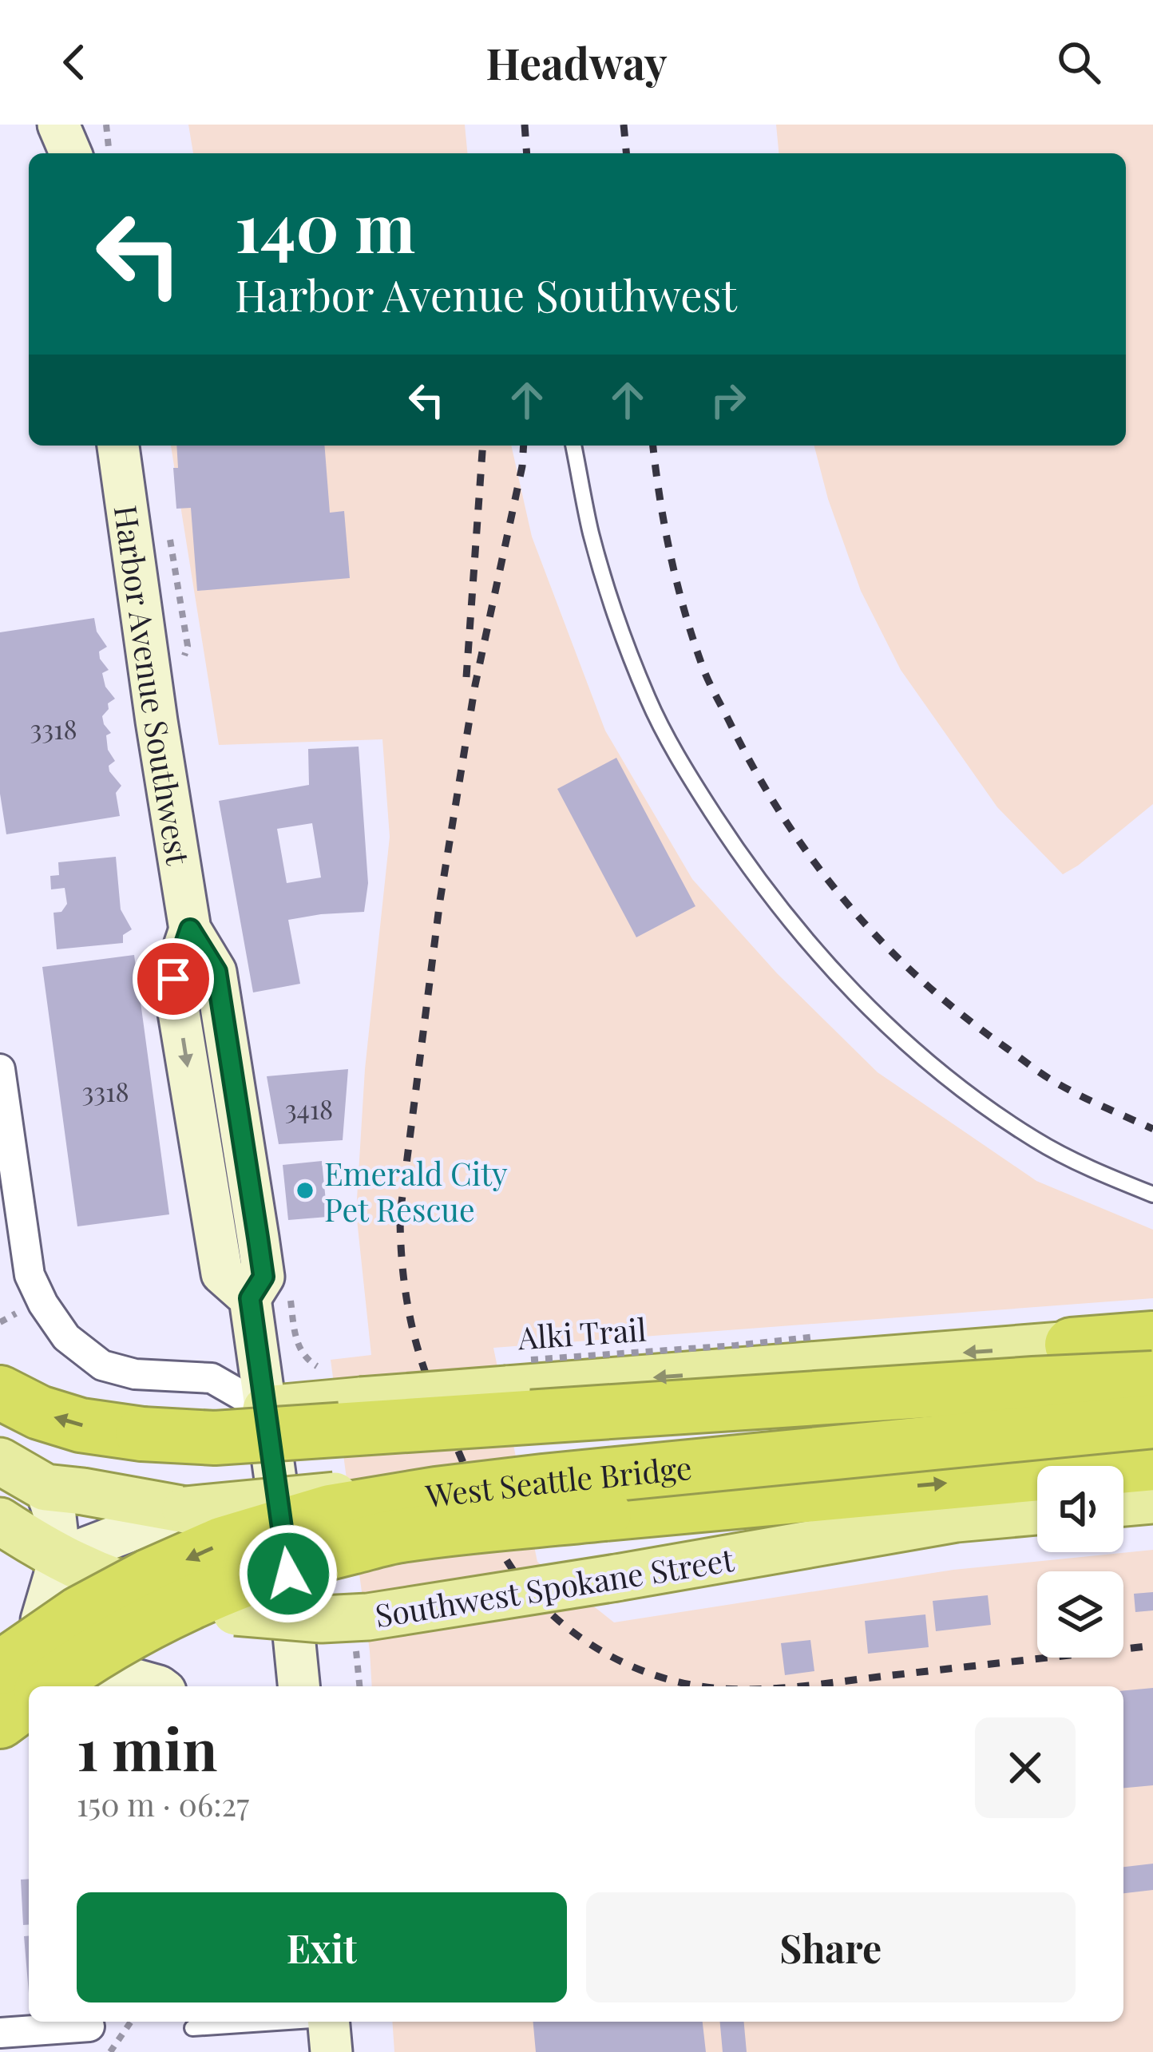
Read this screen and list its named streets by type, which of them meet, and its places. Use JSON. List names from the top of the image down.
{
  "streets": {
    "highway": ["West Seattle Bridge"],
    "main road": ["Harbor Avenue Southwest", "Southwest Spokane Street"],
    "path": ["Alki Trail"]
  },
  "places": ["Emerald City Pet Rescue"],
  "house_numbers": ["3318", "3318", "3418"],
  "page": {
    "header": "Headway",
    "turn": ["140 m", "Harbor Avenue Southwest"],
    "heading": ["1 min", "150 m · 06:27"],
    "buttons": ["Exit", "Share"]
  }
}
